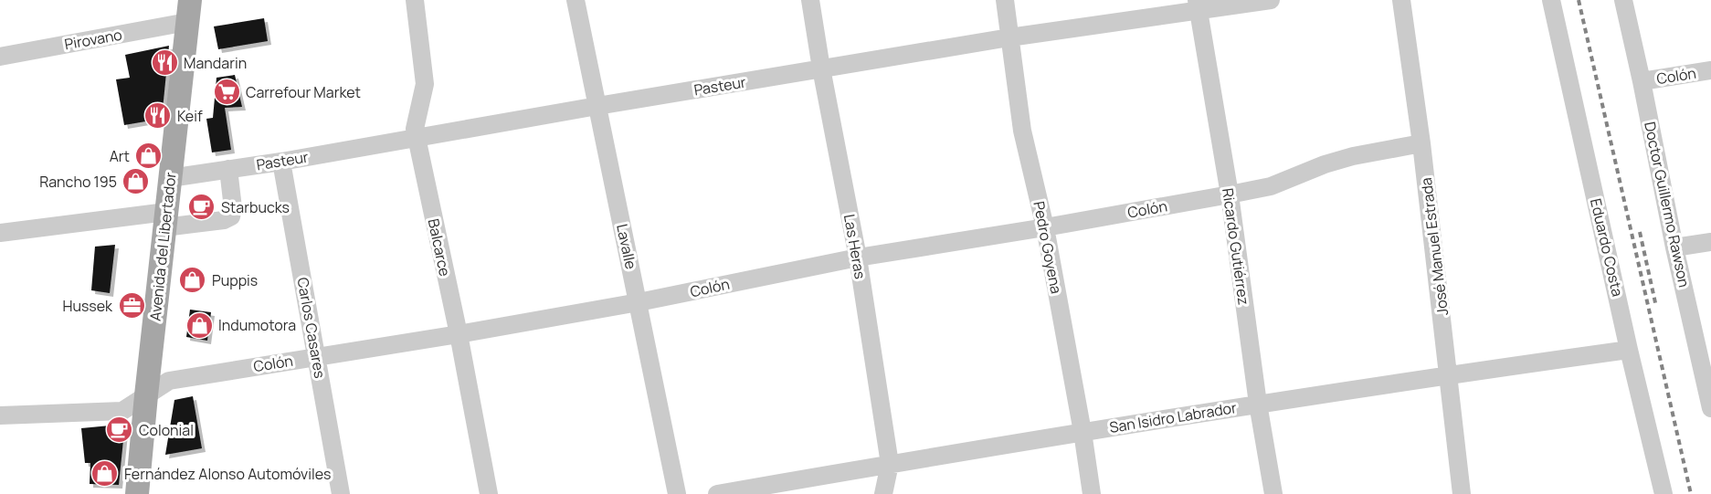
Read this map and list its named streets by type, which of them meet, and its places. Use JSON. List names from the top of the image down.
{
  "streets": {
    "main road": ["Avenida del Libertador"],
    "street": [
      "Pirovano",
      "Colón",
      "Pasteur",
      "Doctor Guillermo Rawson",
      "Lavalle",
      "Las Heras",
      "Ricardo Gutiérrez",
      "José Manuel Estrada",
      "Balcarce",
      "Pedro Goyena",
      "Eduardo Costa",
      "Carlos Casares",
      "San Isidro Labrador"
    ]
  },
  "crossings": [
    ["Pirovano", "Avenida del Libertador"],
    ["Colón", "Doctor Guillermo Rawson"],
    ["Colón", "Avenida del Libertador"],
    ["Colón", "Lavalle"],
    ["Colón", "Las Heras"],
    ["Colón", "Ricardo Gutiérrez"],
    ["Colón", "José Manuel Estrada"],
    ["Colón", "Balcarce"],
    ["Colón", "Pedro Goyena"],
    ["Colón", "Carlos Casares"],
    ["Pasteur", "Avenida del Libertador"],
    ["Pasteur", "Lavalle"],
    ["Pasteur", "Las Heras"],
    ["Pasteur", "Ricardo Gutiérrez"],
    ["Pasteur", "Balcarce"],
    ["Pasteur", "Pedro Goyena"],
    ["Pasteur", "Carlos Casares"],
    ["Las Heras", "San Isidro Labrador"],
    ["Ricardo Gutiérrez", "San Isidro Labrador"],
    ["José Manuel Estrada", "San Isidro Labrador"],
    ["Pedro Goyena", "San Isidro Labrador"],
    ["Eduardo Costa", "San Isidro Labrador"]
  ],
  "places": {
    "restaurant": ["Mandarin", "Keif"],
    "supermarket": ["Carrefour Market"],
    "shop": [
      "Art",
      "Rancho 195",
      "Puppis",
      "Indumotora",
      "Fernández Alonso Automóviles"
    ],
    "cafe": ["Starbucks", "Colonial"],
    "office": ["Hussek"]
  }
}
